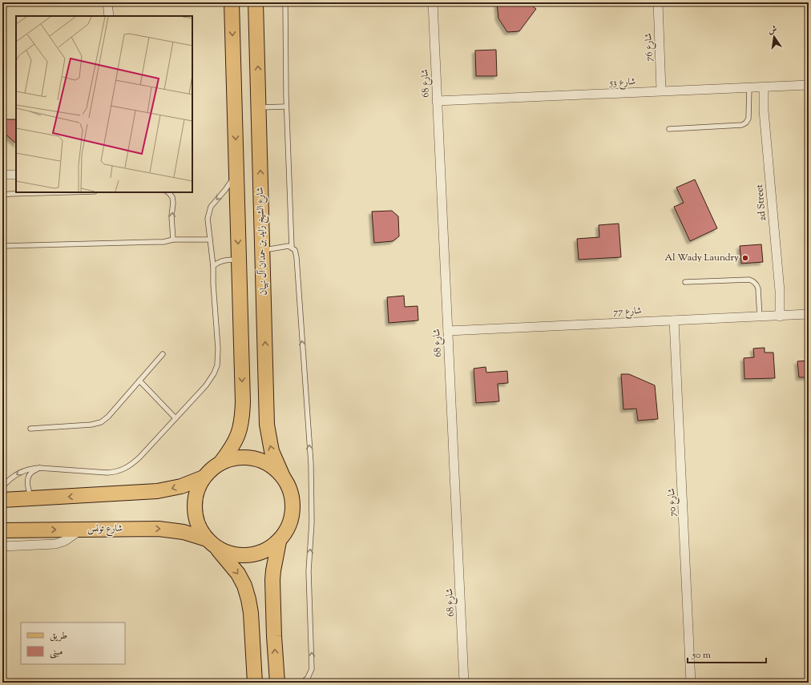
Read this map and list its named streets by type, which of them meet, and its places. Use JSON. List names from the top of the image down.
{
  "streets": {
    "main road": ["شارع الشيخ زايد بن حمدان آل نهيان", "شارع تونس"],
    "street": [
      "شارع 76",
      "شارع 53",
      "شارع 68",
      "2d Street",
      "شارع 77",
      "شارع 70"
    ]
  },
  "crossings": [
    ["شارع 76", "شارع 53"],
    ["شارع 53", "شارع 68"],
    ["شارع 53", "2d Street"],
    ["شارع 68", "شارع 77"],
    ["2d Street", "شارع 77"],
    ["شارع الشيخ زايد بن حمدان آل نهيان", "شارع تونس"],
    ["شارع 77", "شارع 70"]
  ],
  "places": ["Al Wady Laundry"],
  "legend": ["طريق", "مبنى"],
  "scale_bar": "50 m",
  "north": "top"
}
